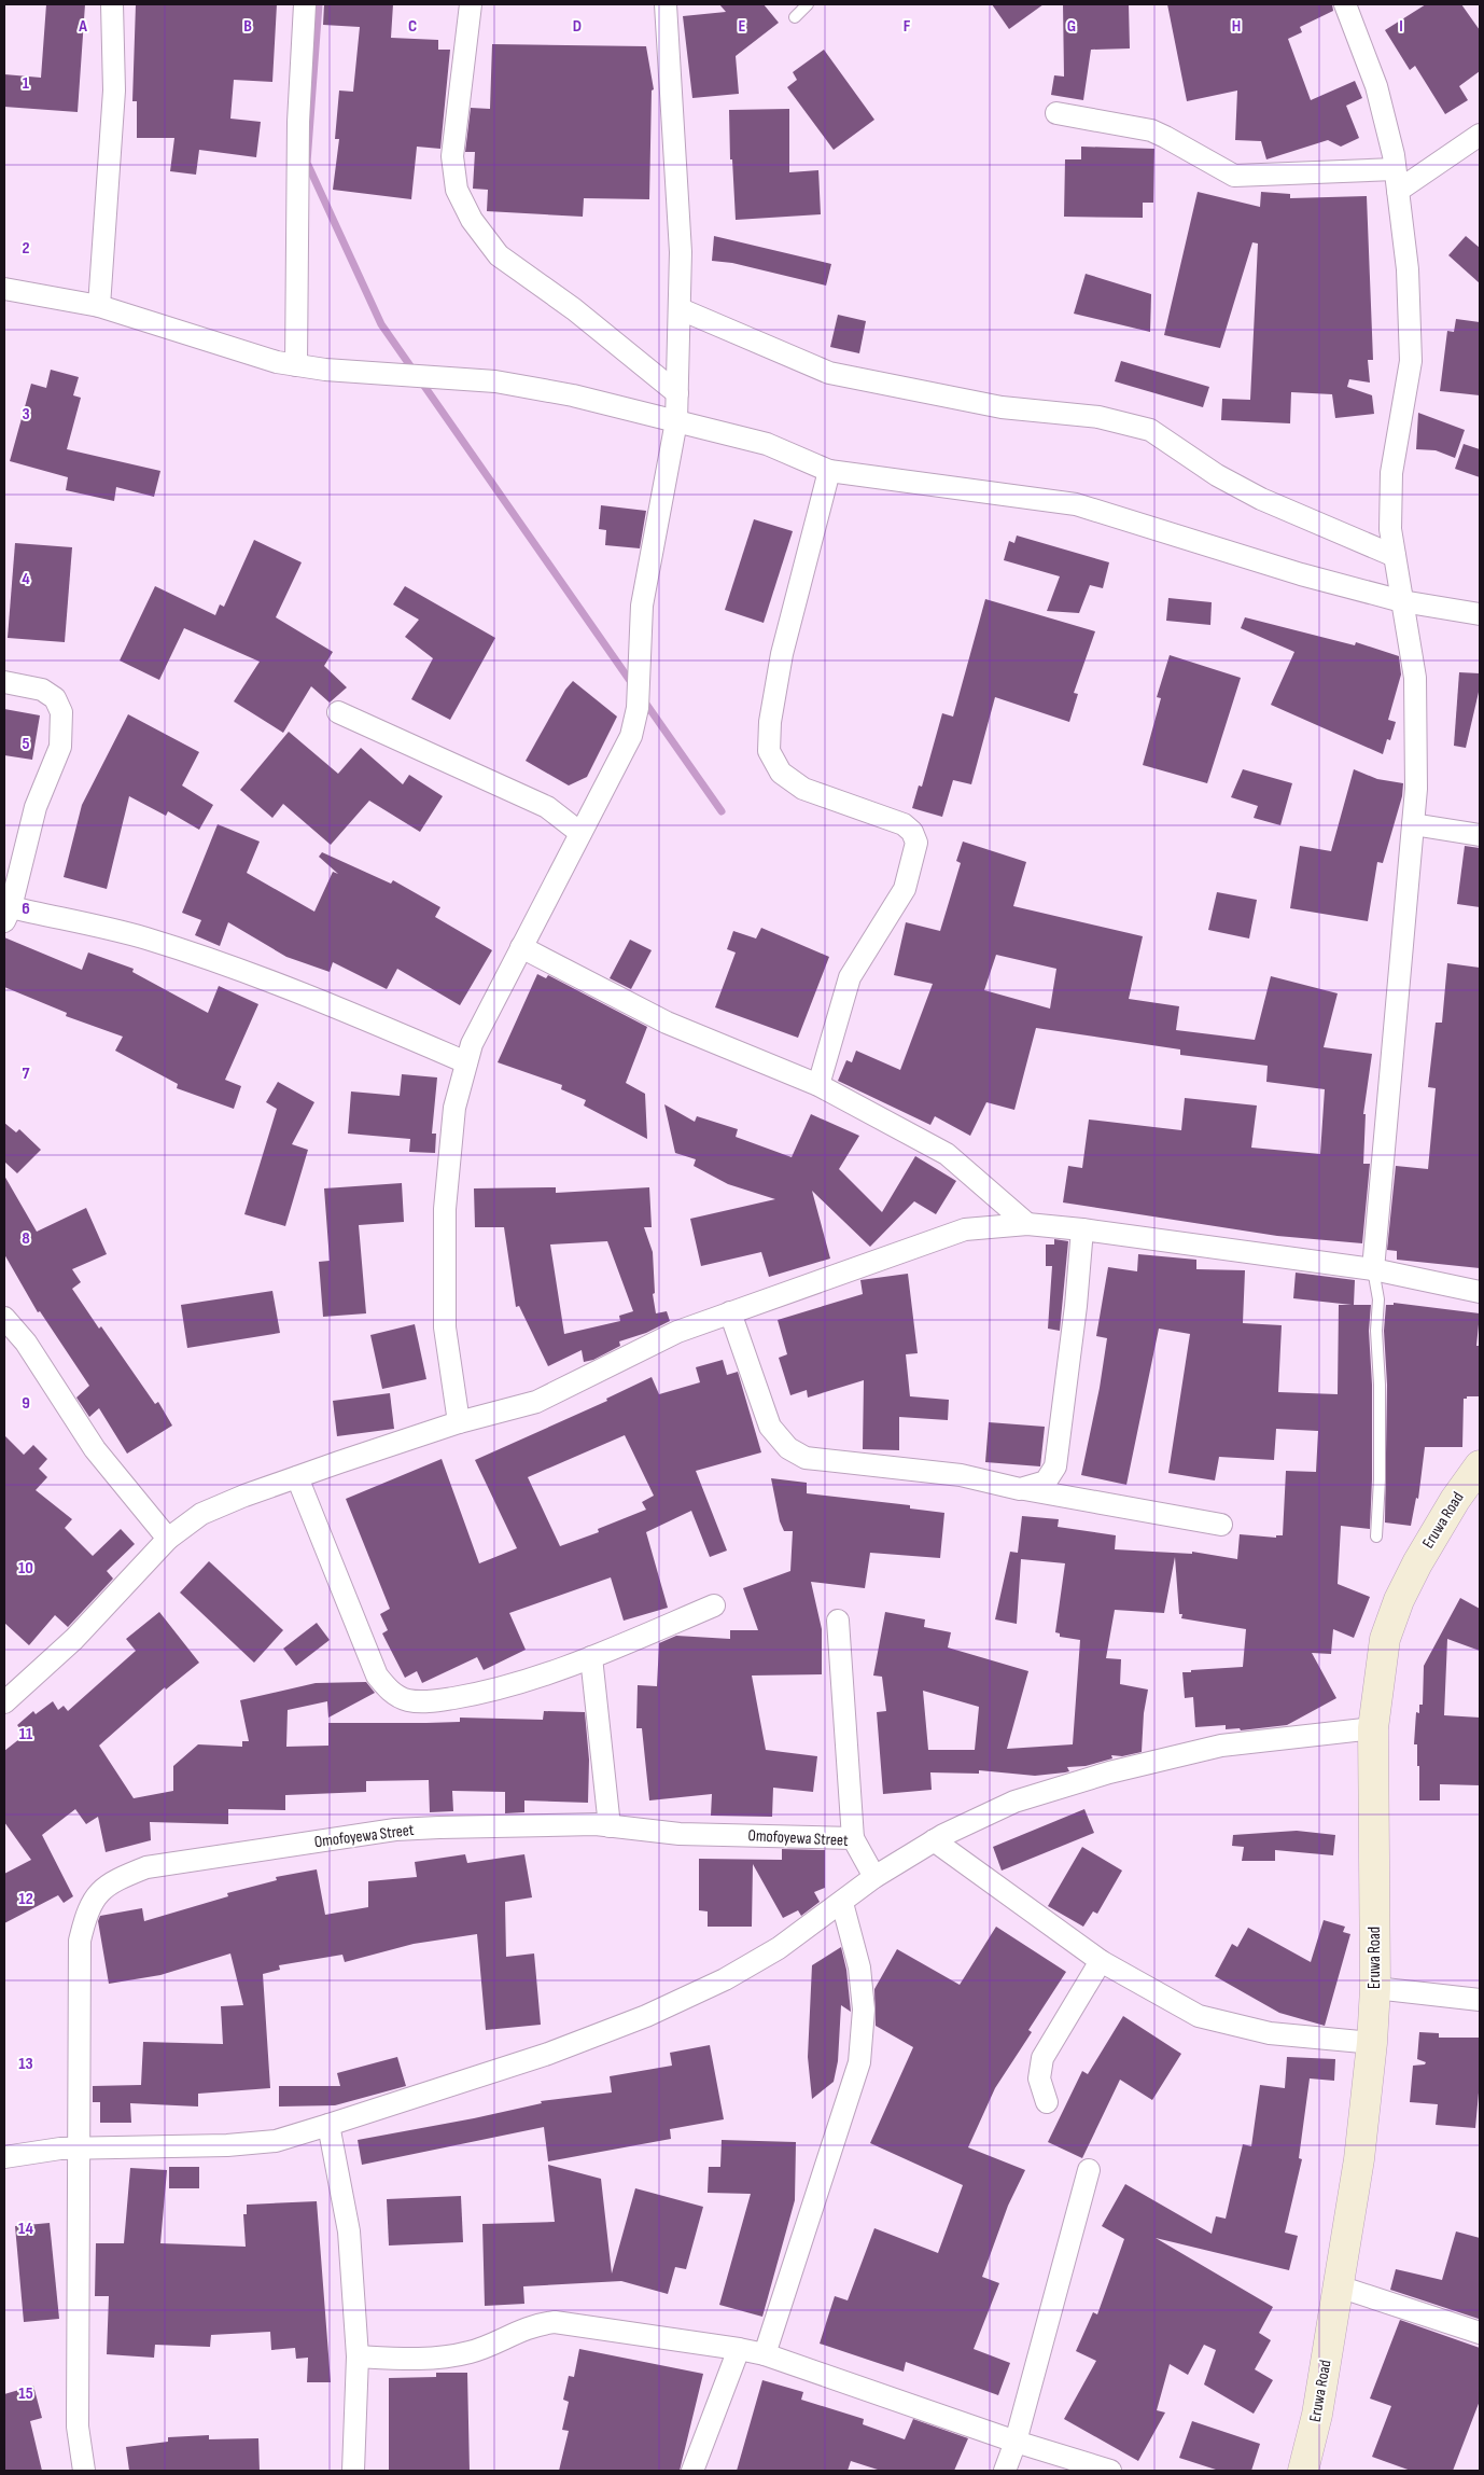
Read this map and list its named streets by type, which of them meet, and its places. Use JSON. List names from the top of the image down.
{
  "streets": {
    "main road": ["Eruwa Road"],
    "street": ["Omofoyewa Street"]
  },
  "grid": {
    "columns": [
      "A",
      "B",
      "C",
      "D",
      "E",
      "F",
      "G",
      "H",
      "I"
    ],
    "rows": [
      "1",
      "2",
      "3",
      "4",
      "5",
      "6",
      "7",
      "8",
      "9",
      "10",
      "11",
      "12",
      "13",
      "14",
      "15"
    ]
  }
}
